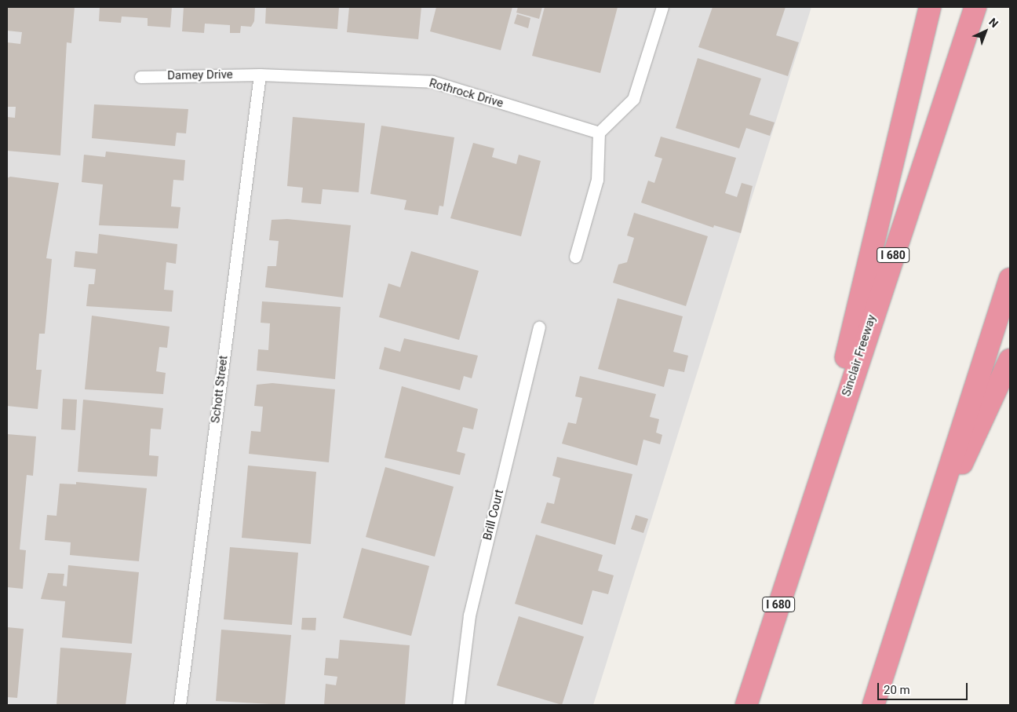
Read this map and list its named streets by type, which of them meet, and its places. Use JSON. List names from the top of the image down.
{
  "streets": {
    "highway": ["I 680", "Sinclair Freeway"],
    "lane": [
      "Damey Drive",
      "Rothrock Drive",
      "Schott Street",
      "Brill Court"
    ]
  },
  "crossings": [
    ["Damey Drive", "Rothrock Drive"],
    ["Damey Drive", "Schott Street"],
    ["Rothrock Drive", "Schott Street"]
  ],
  "scale_bar": "20 m",
  "north": "top right"
}
